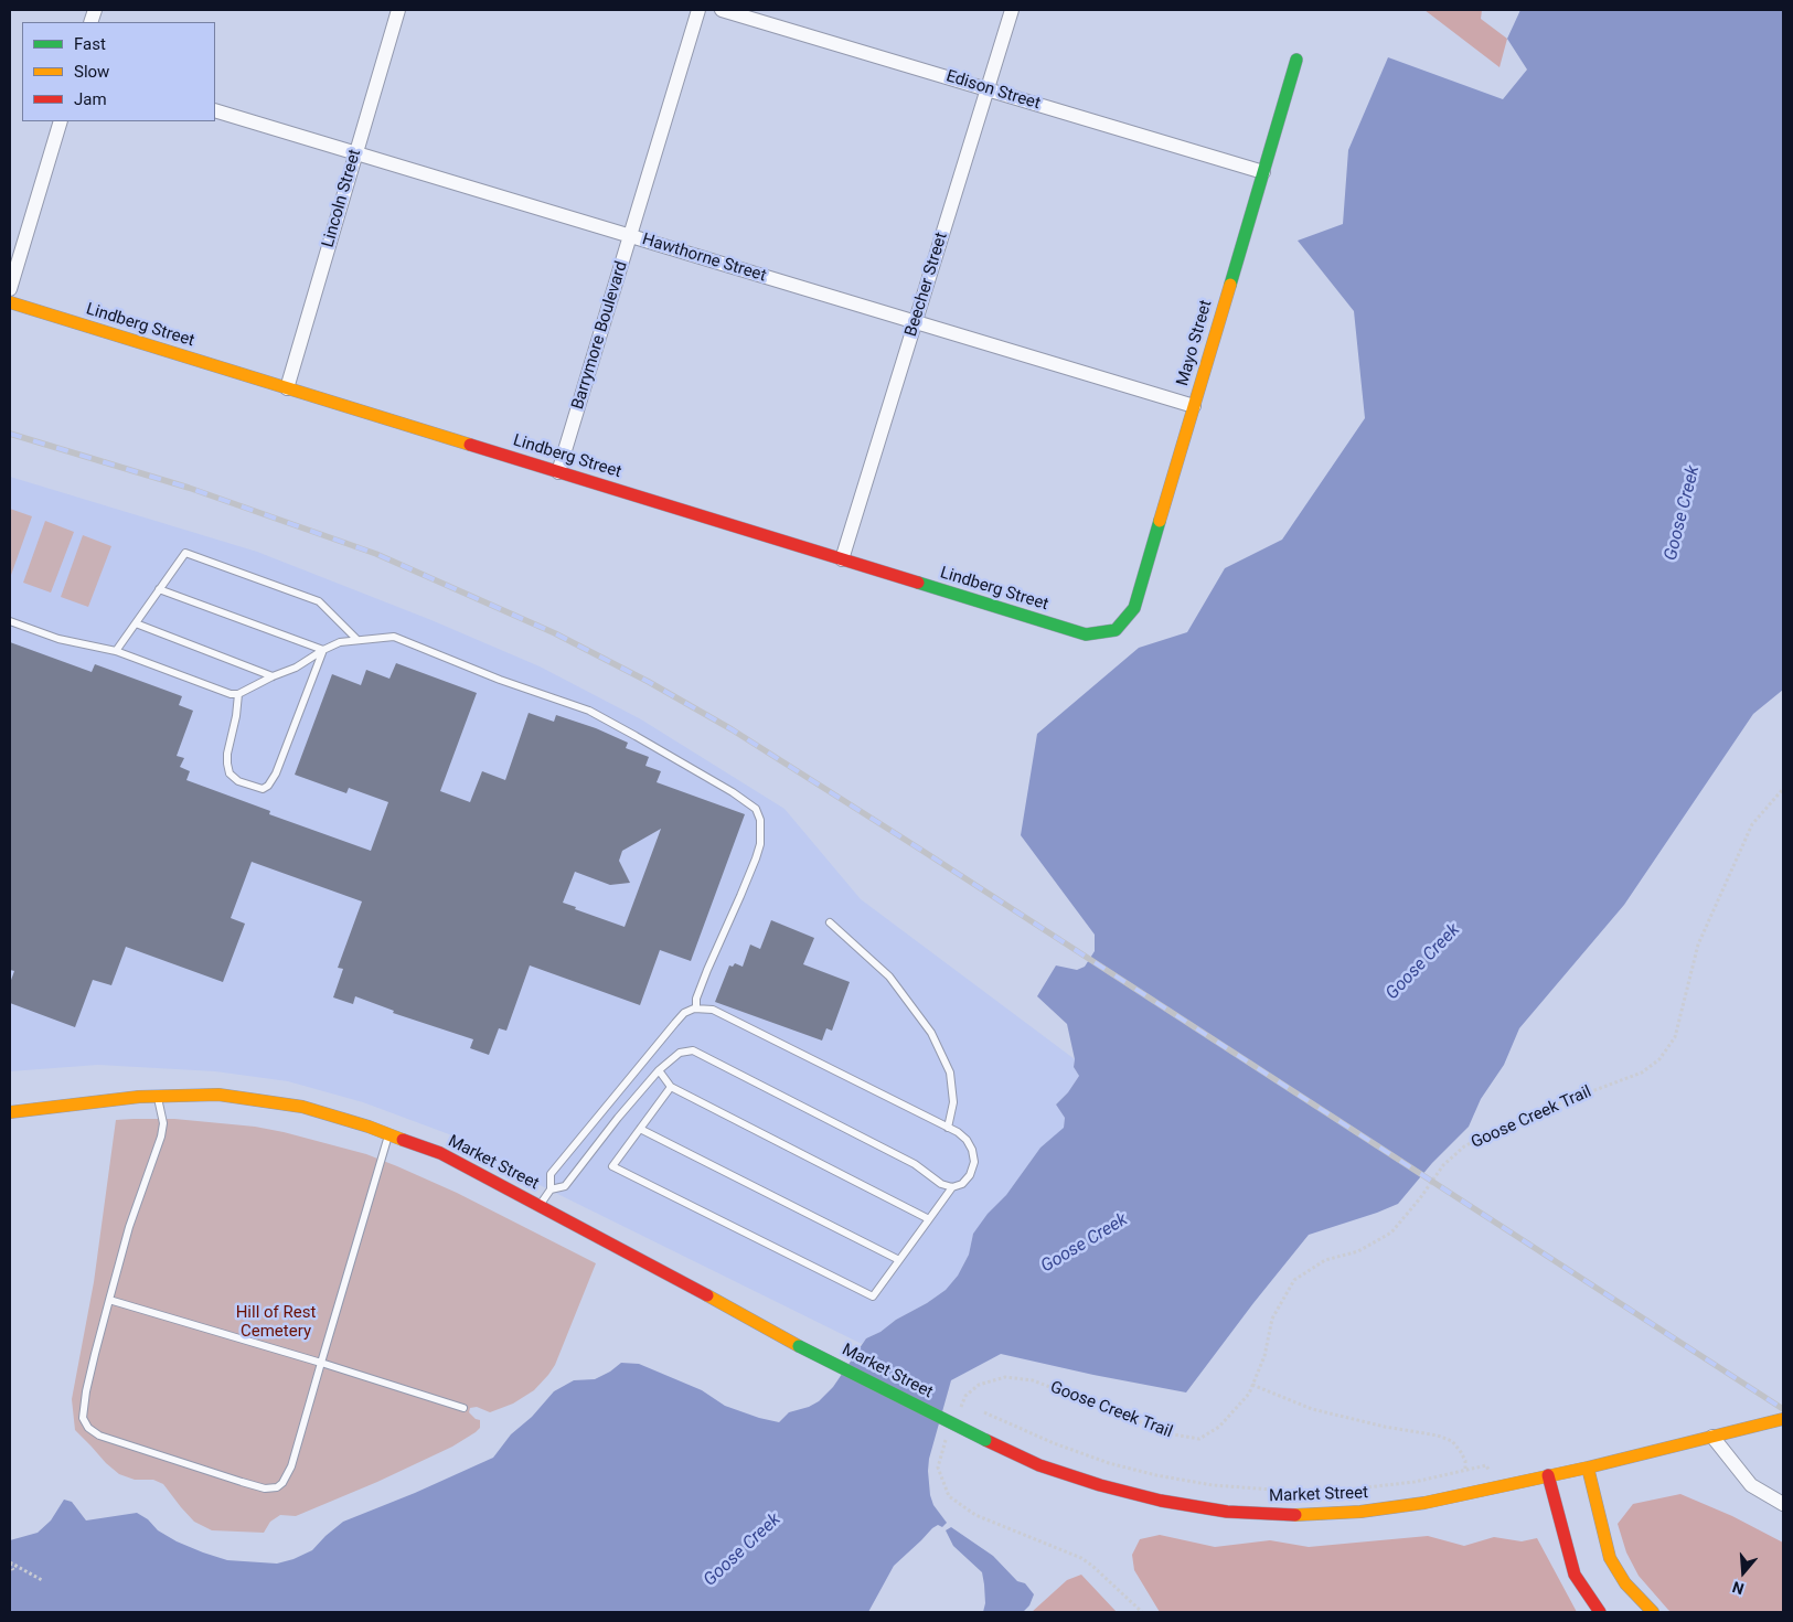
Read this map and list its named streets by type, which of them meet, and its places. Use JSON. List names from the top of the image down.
{
  "streets": {
    "street": [
      "Edison Street",
      "Lincoln Street",
      "Hawthorne Street",
      "Beecher Street",
      "Lindberg Street",
      "Barrymore Boulevard",
      "Mayo Street",
      "Market Street"
    ],
    "path": ["Goose Creek Trail"]
  },
  "crossings": [
    ["Edison Street", "Beecher Street"],
    ["Edison Street", "Mayo Street"],
    ["Lincoln Street", "Hawthorne Street"],
    ["Lincoln Street", "Lindberg Street"],
    ["Hawthorne Street", "Beecher Street"],
    ["Hawthorne Street", "Barrymore Boulevard"],
    ["Hawthorne Street", "Mayo Street"],
    ["Beecher Street", "Lindberg Street"],
    ["Lindberg Street", "Barrymore Boulevard"],
    ["Lindberg Street", "Mayo Street"]
  ],
  "water": ["Goose Creek"],
  "parks": ["Hill of Rest Cemetery"],
  "legend": ["Fast", "Slow", "Jam"],
  "north": "bottom"
}
